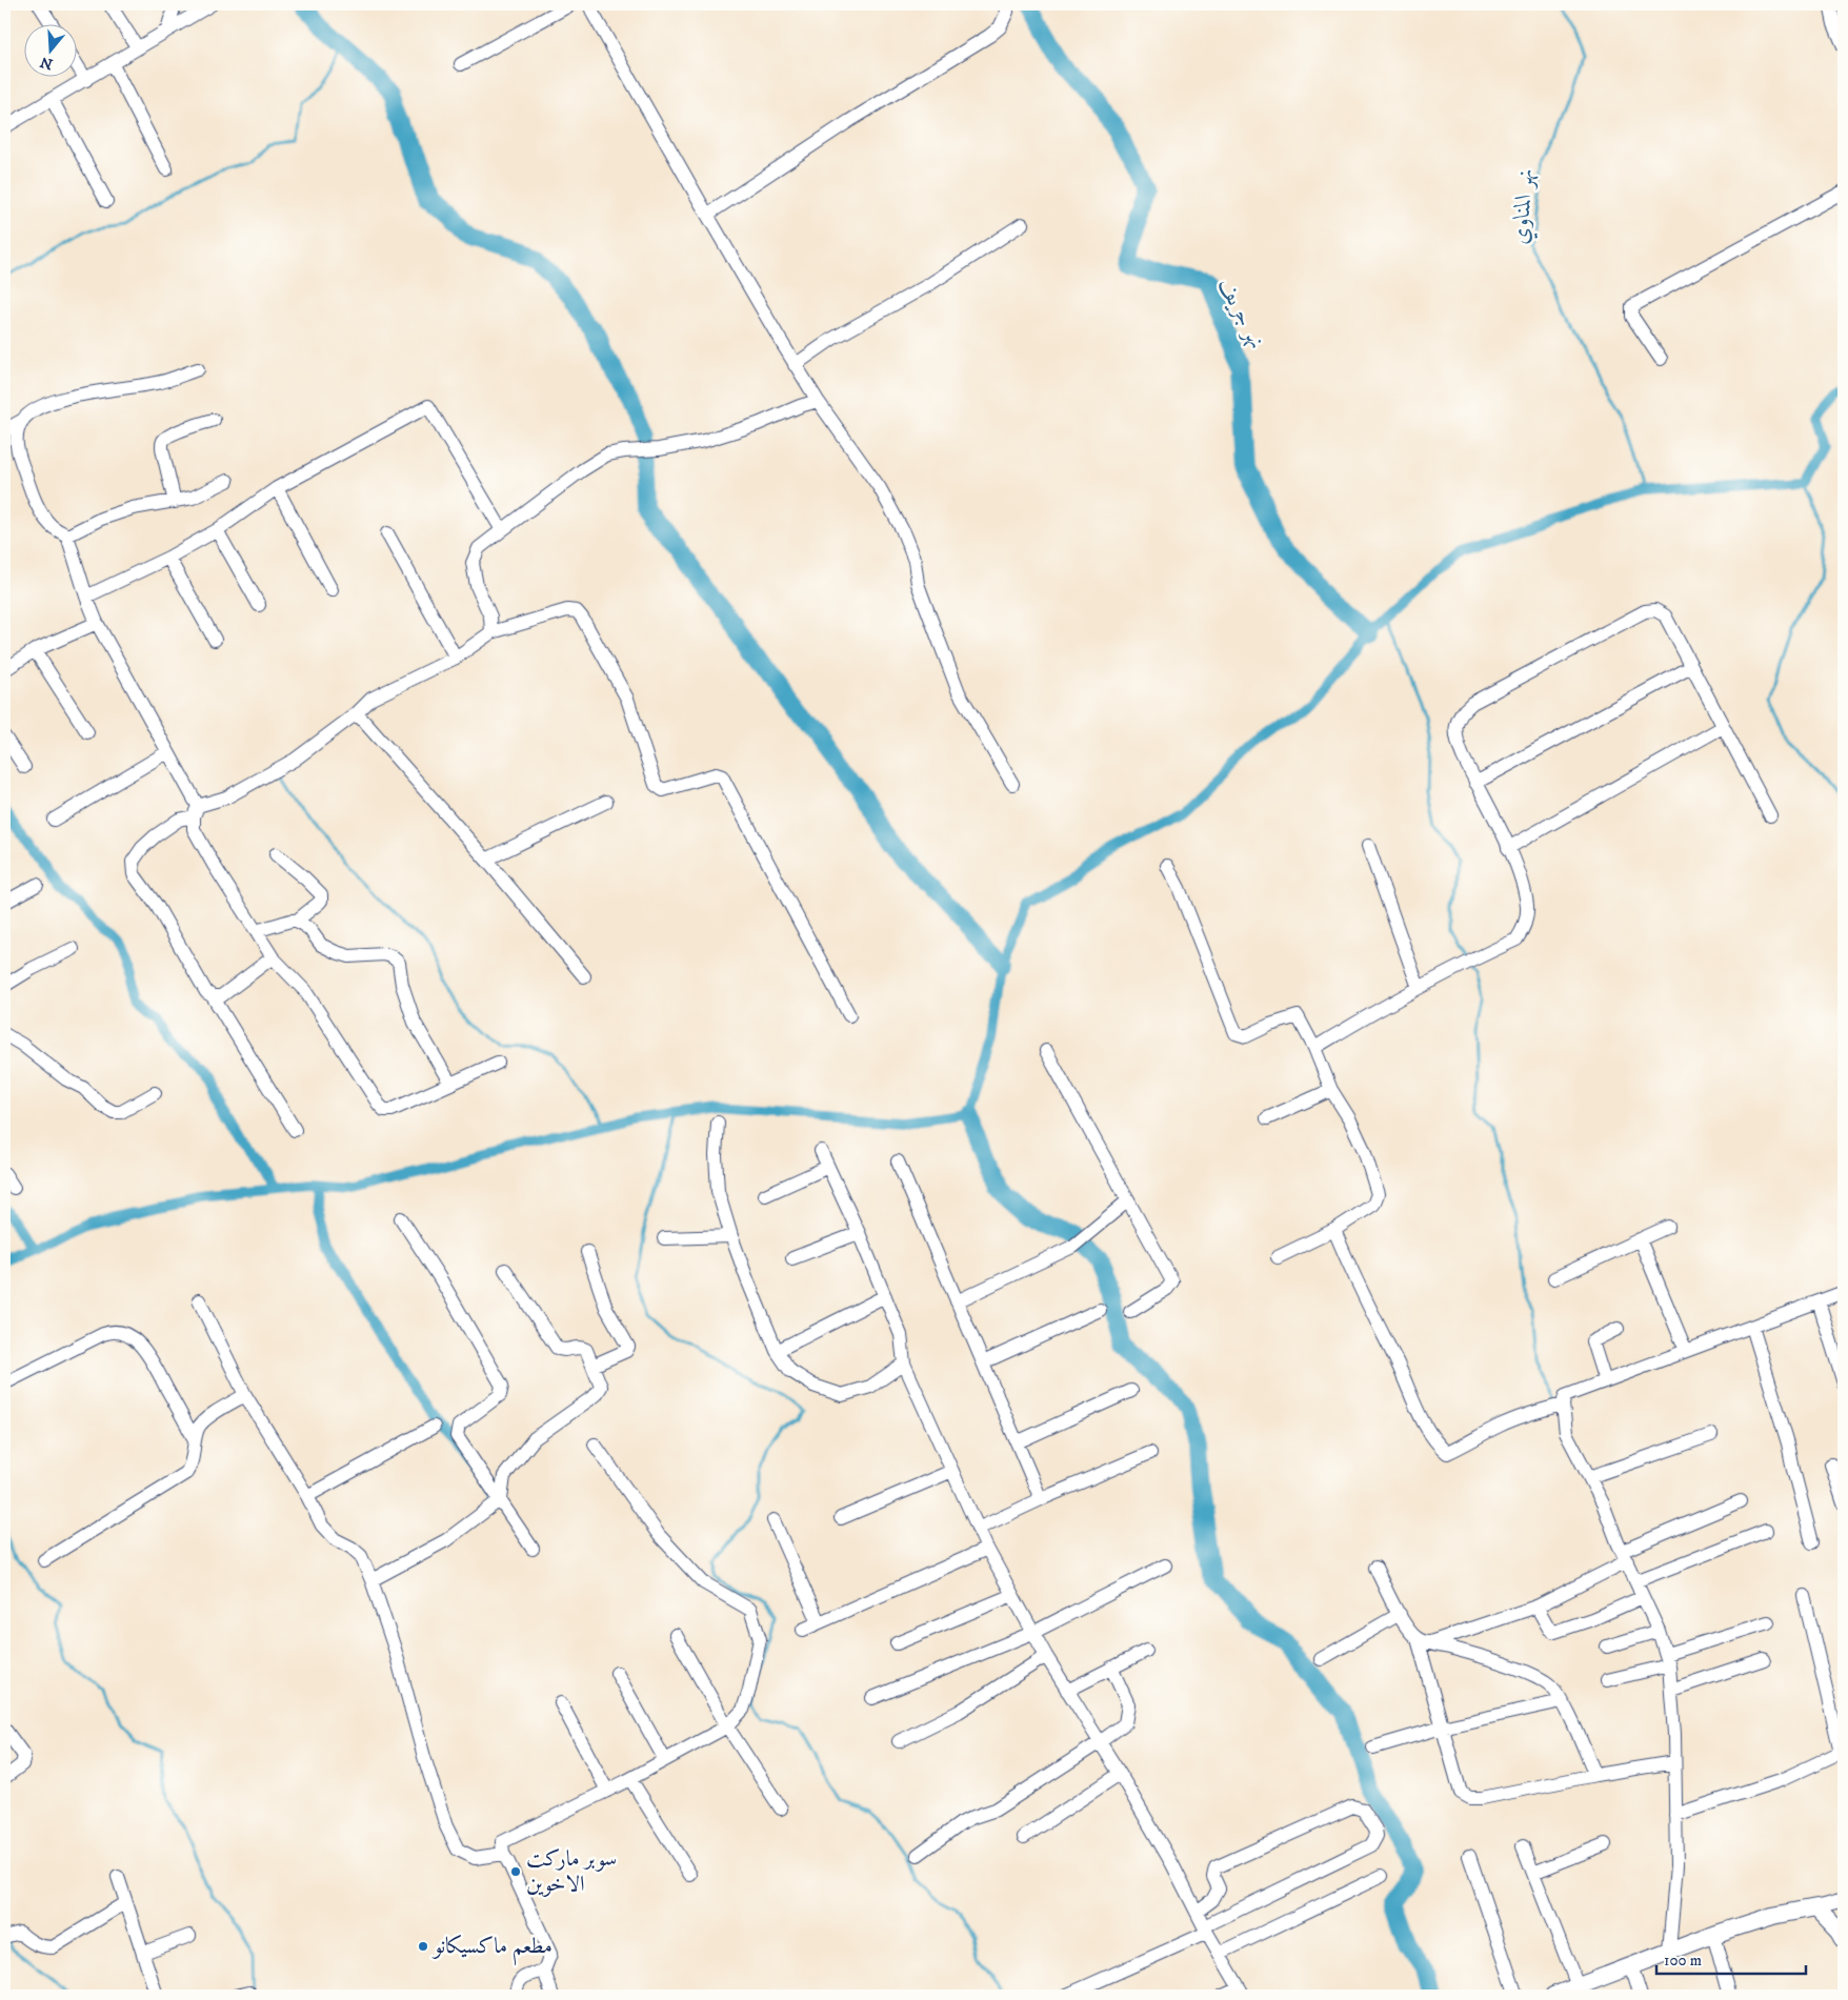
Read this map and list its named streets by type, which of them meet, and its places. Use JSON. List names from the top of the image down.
{
  "water": ["نهر المناوي", "نهر جريف"],
  "places": ["سوبر ماركت الاخوين", "مطعم ماكسيكانو"],
  "scale_bar": "100 m",
  "north": "bottom"
}
